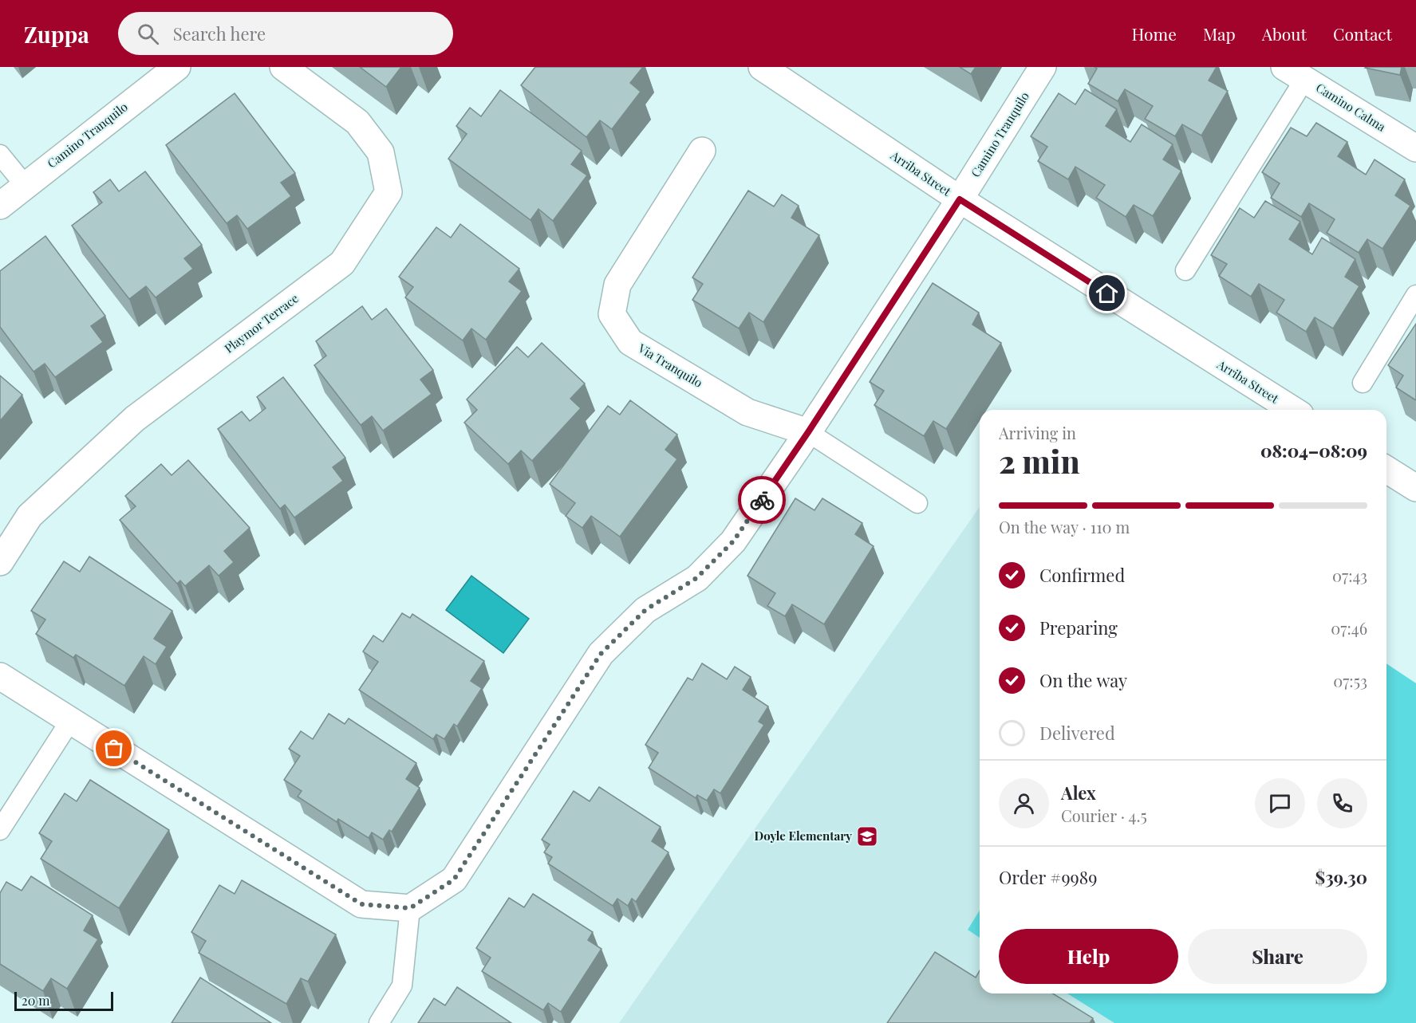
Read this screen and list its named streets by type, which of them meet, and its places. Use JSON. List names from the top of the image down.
{
  "streets": {
    "street": [
      "Camino Calma",
      "Camino Tranquilo",
      "Arriba Street",
      "Playmor Terrace",
      "Via Tranquilo"
    ]
  },
  "crossings": [
    ["Camino Tranquilo", "Arriba Street"],
    ["Camino Tranquilo", "Via Tranquilo"]
  ],
  "places": {
    "school or university": ["Doyle Elementary"]
  },
  "scale_bar": "20 m",
  "page": {
    "header": "Zuppa",
    "search": "Search here",
    "nav": [
      "Home",
      "Map",
      "About",
      "Contact"
    ],
    "heading": ["2 min", "Arriving in", "08:04–08:09"],
    "panel": [
      "Alex",
      "Courier · 4.5",
      "Order #9989",
      "$39.30"
    ],
    "bar": "On the way · 110 m",
    "list": [
      ["Confirmed", "07:43"],
      ["Preparing", "07:46"],
      ["On the way", "07:53"],
      "Delivered"
    ],
    "buttons": ["Help", "Share"],
    "scale": "20 m"
  }
}
